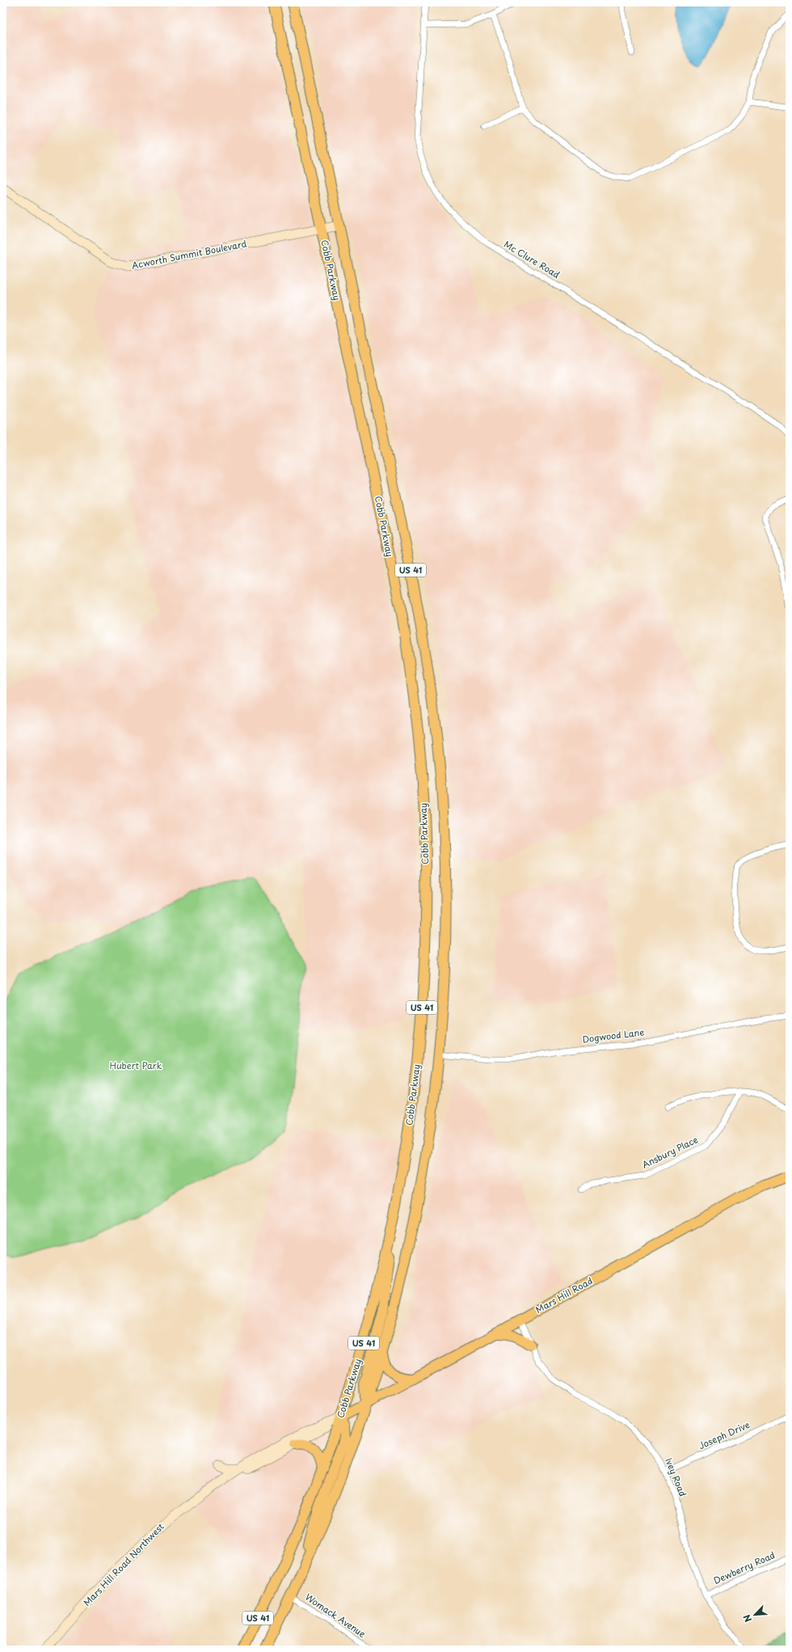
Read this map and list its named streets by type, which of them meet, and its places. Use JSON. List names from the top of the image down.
{
  "streets": {
    "main road": ["Cobb Parkway", "US 41", "Mars Hill Road"],
    "street": [
      "Acworth Summit Boulevard",
      "Mc Clure Road",
      "Dogwood Lane",
      "Ansbury Place",
      "Joseph Drive",
      "Ivey Road",
      "Mars Hill Road Northwest",
      "Dewberry Road",
      "Womack Avenue"
    ]
  },
  "crossings": [
    ["Acworth Summit Boulevard", "Cobb Parkway"],
    ["Cobb Parkway", "Dogwood Lane"],
    ["Cobb Parkway", "Mars Hill Road"],
    ["Cobb Parkway", "Mars Hill Road Northwest"],
    ["Cobb Parkway", "Womack Avenue"],
    ["Mars Hill Road", "Ivey Road"],
    ["Mars Hill Road", "Mars Hill Road Northwest"],
    ["Joseph Drive", "Ivey Road"],
    ["Ivey Road", "Dewberry Road"]
  ],
  "parks": ["Hubert Park"],
  "north": "bottom left"
}
